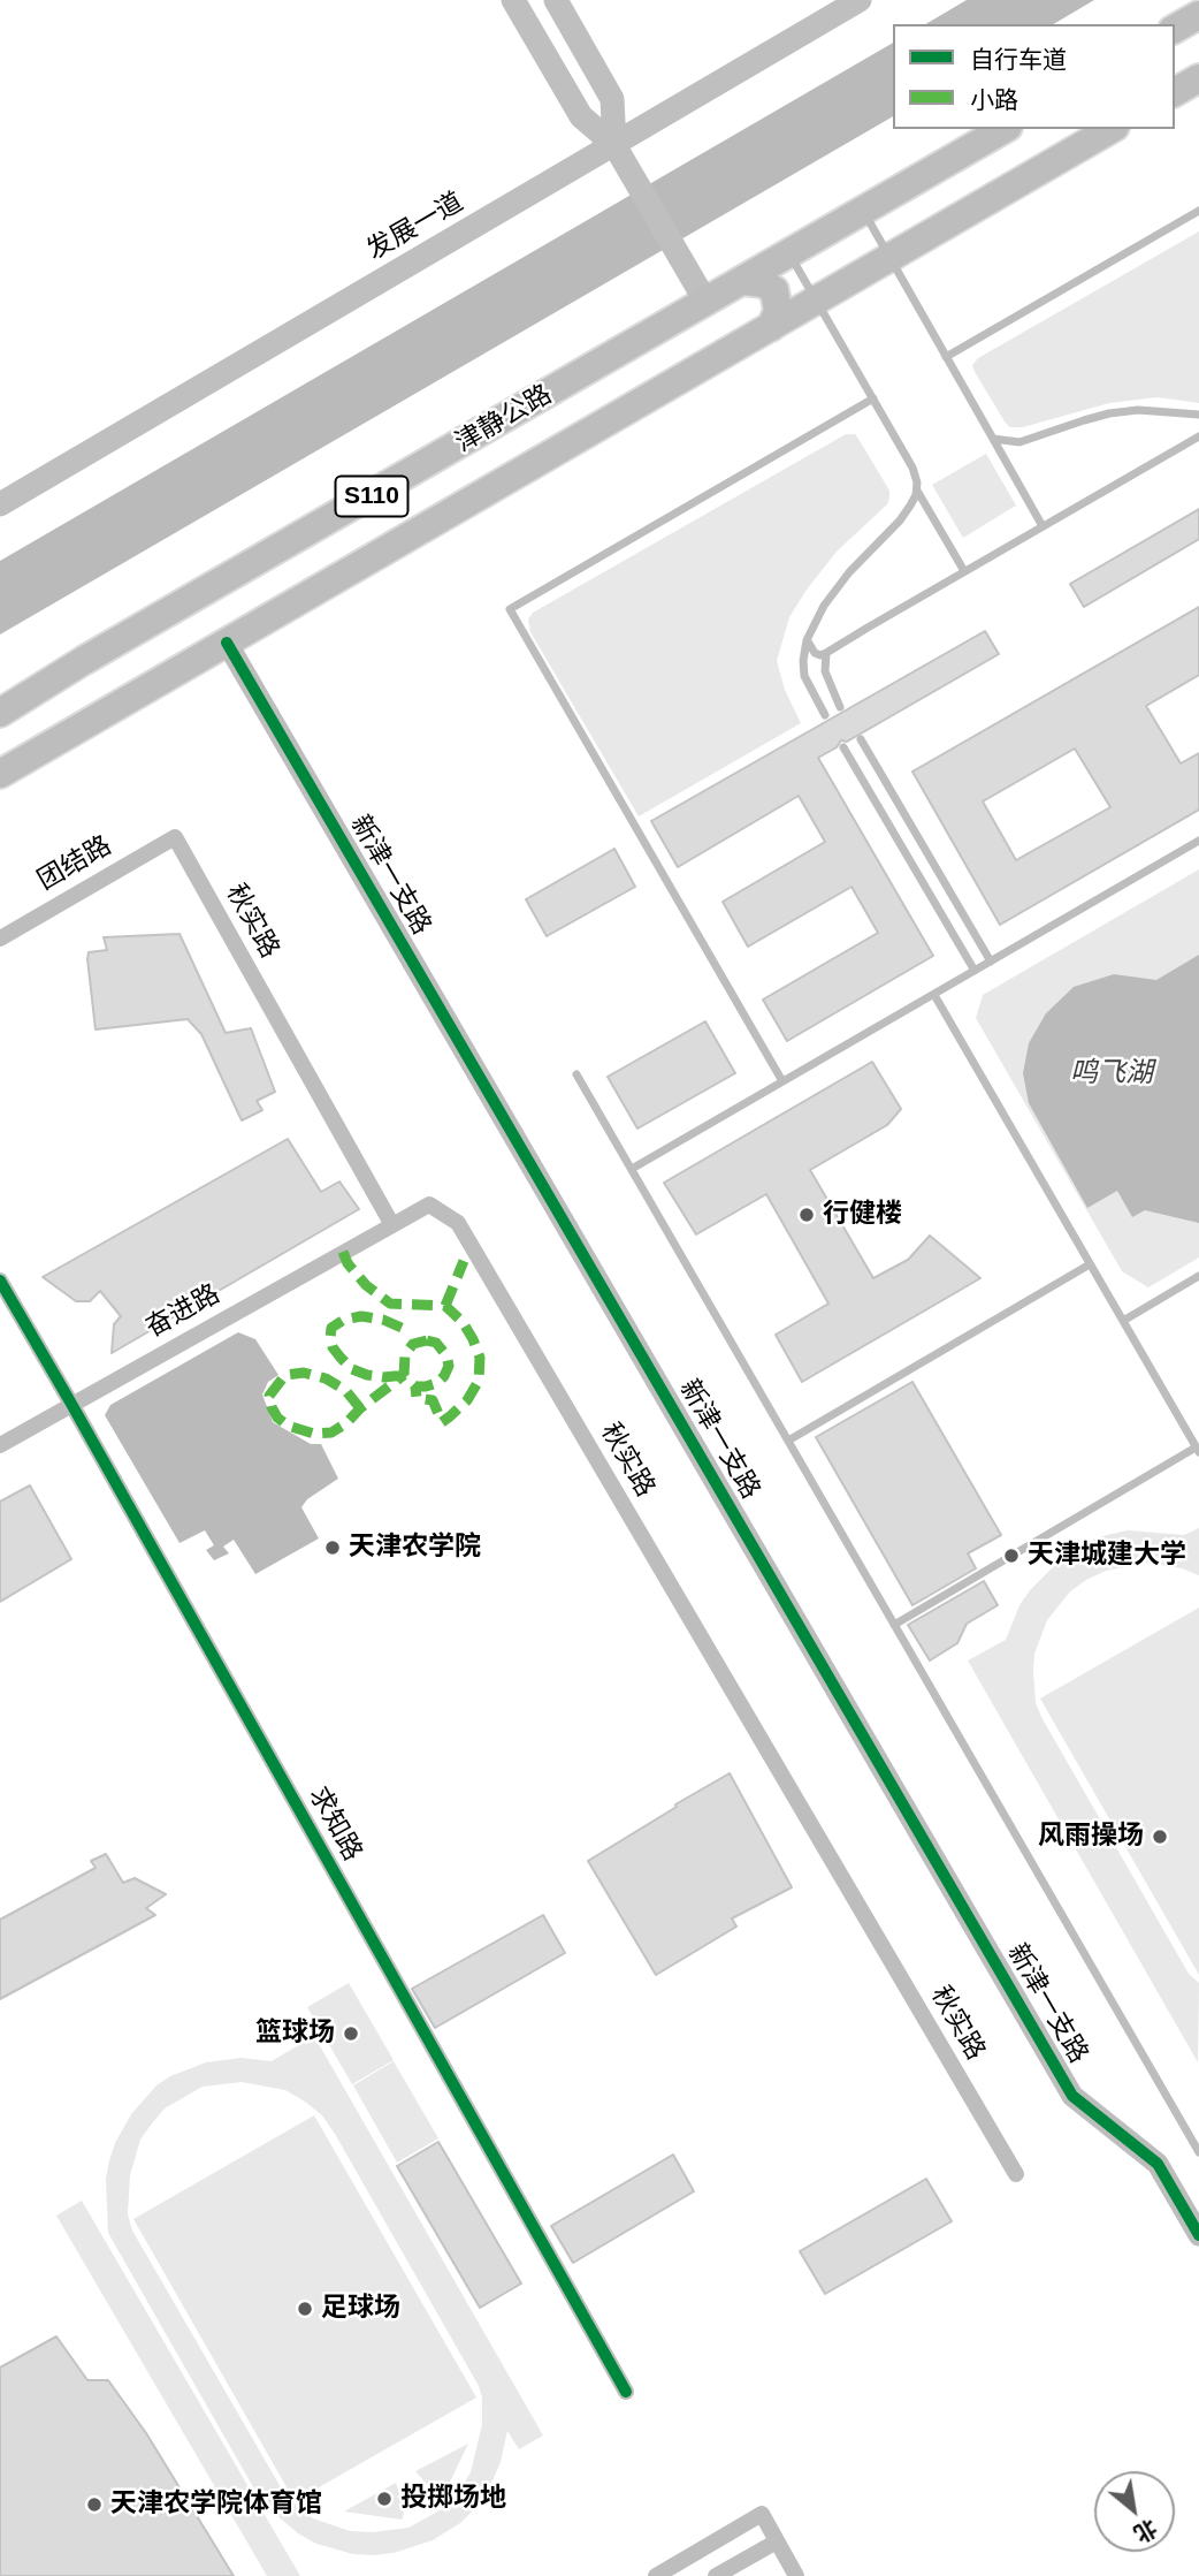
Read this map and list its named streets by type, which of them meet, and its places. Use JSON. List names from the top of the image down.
{
  "streets": {
    "highway": ["津静公路", "S110"],
    "main road": ["发展一道"],
    "street": [
      "团结路",
      "新津一支路",
      "秋实路",
      "奋进路",
      "求知路"
    ]
  },
  "crossings": [
    ["津静公路", "新津一支路"],
    ["团结路", "秋实路"],
    ["秋实路", "奋进路"],
    ["奋进路", "求知路"]
  ],
  "water": ["鸣飞湖"],
  "places": [
    "行健楼",
    "天津农学院",
    "天津城建大学",
    "风雨操场",
    "篮球场",
    "足球场",
    "投掷场地",
    "天津农学院体育馆"
  ],
  "legend": ["自行车道", "小路"],
  "north": "bottom right"
}
